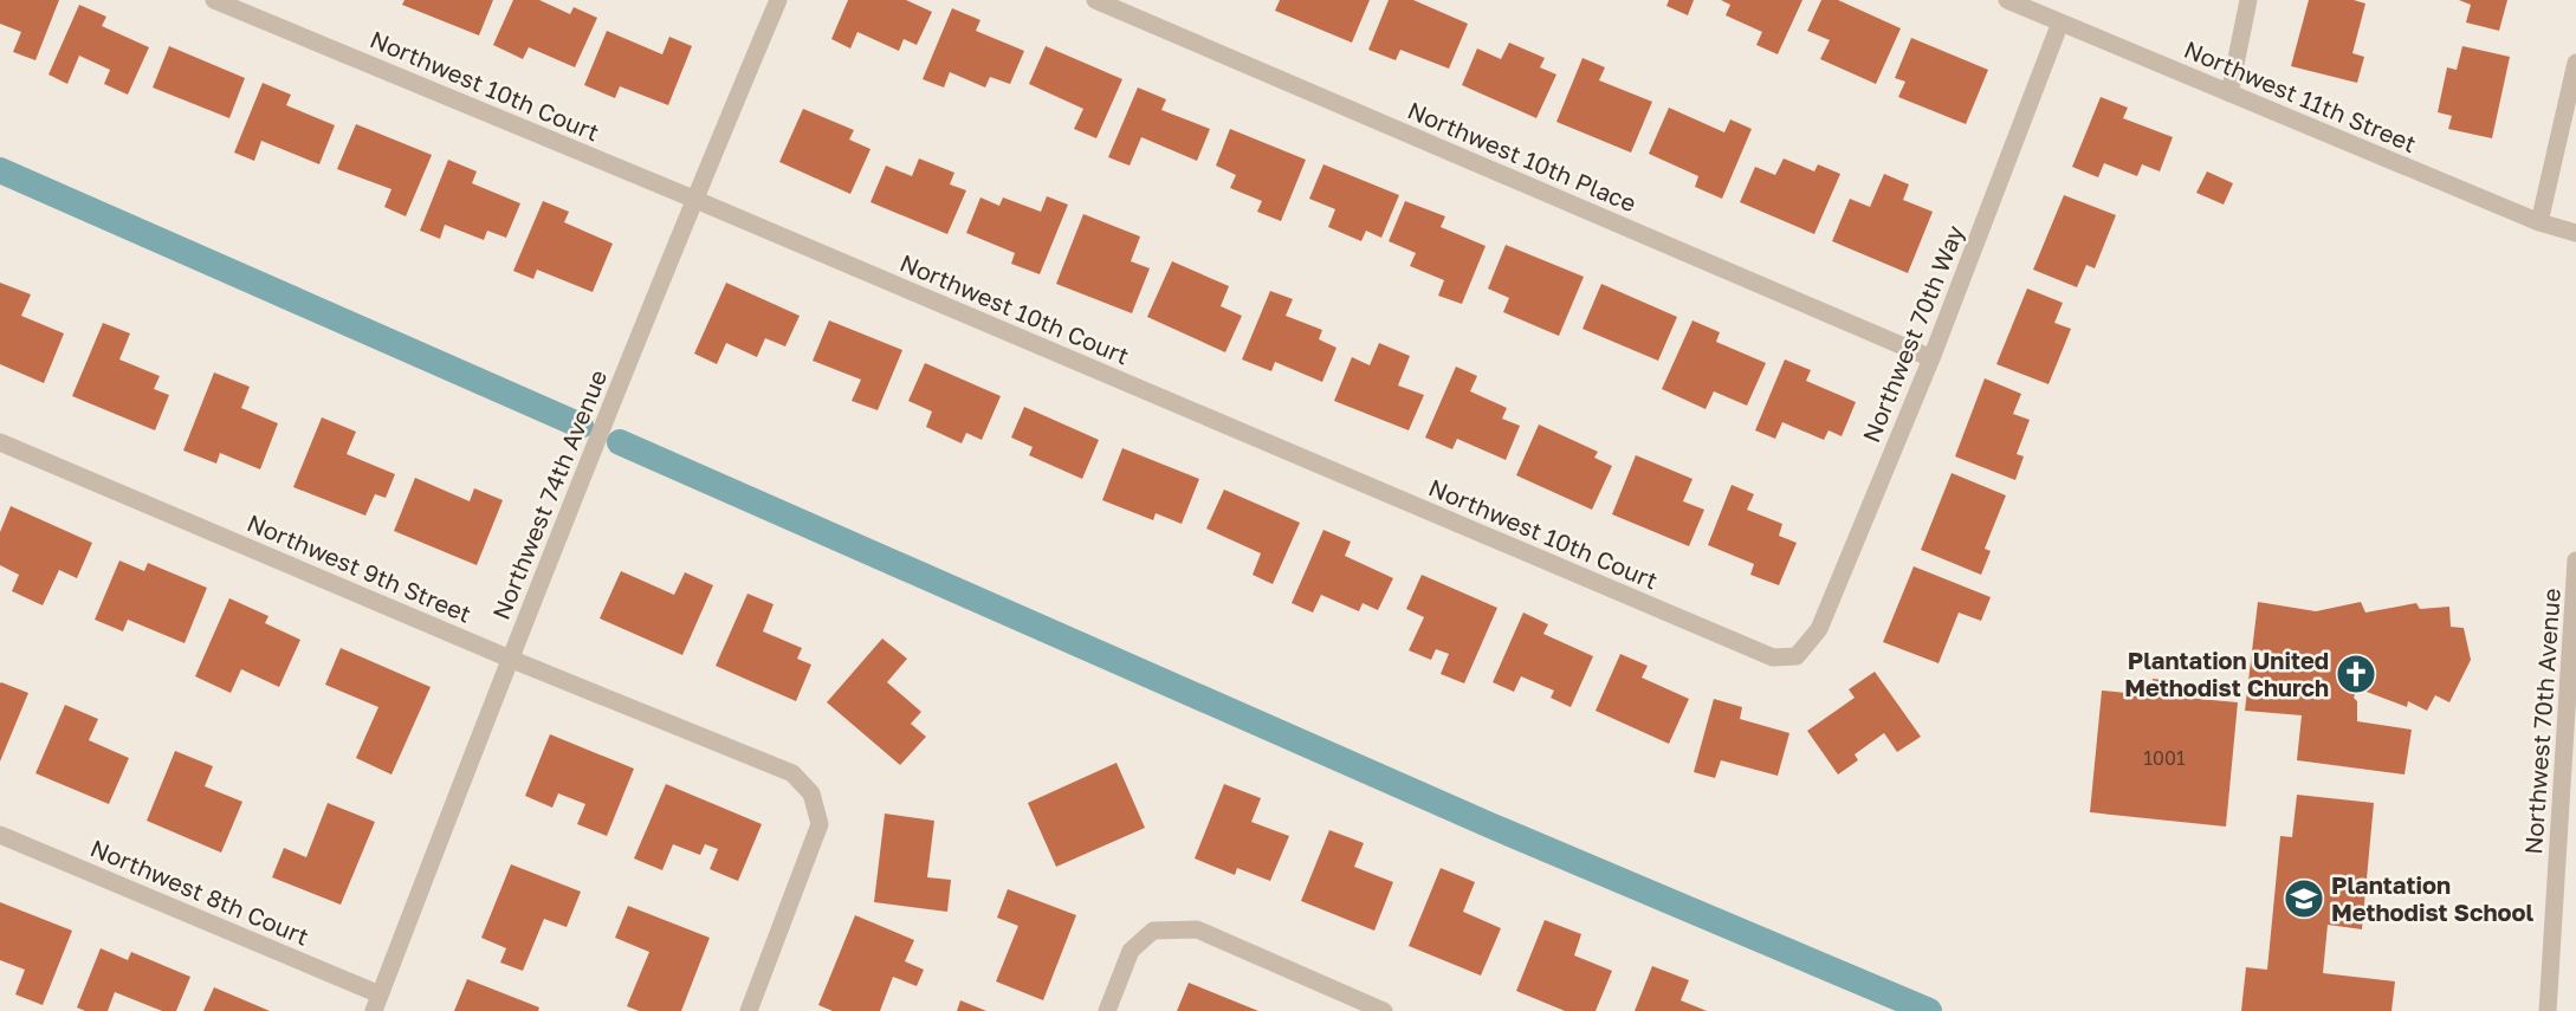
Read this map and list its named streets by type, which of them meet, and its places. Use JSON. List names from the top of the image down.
{
  "streets": {
    "street": [
      "Northwest 10th Court",
      "Northwest 11th Street",
      "Northwest 10th Place",
      "Northwest 70th Way",
      "Northwest 74th Avenue",
      "Northwest 9th Street",
      "Northwest 70th Avenue",
      "Northwest 8th Court"
    ]
  },
  "crossings": [
    ["Northwest 10th Court", "Northwest 70th Way"],
    ["Northwest 10th Court", "Northwest 74th Avenue"],
    ["Northwest 11th Street", "Northwest 70th Way"],
    ["Northwest 10th Place", "Northwest 70th Way"],
    ["Northwest 74th Avenue", "Northwest 9th Street"],
    ["Northwest 74th Avenue", "Northwest 8th Court"]
  ],
  "places": {
    "church": ["Plantation United Methodist Church"],
    "school or university": ["Plantation Methodist School"]
  },
  "house_numbers": ["1001"]
}
